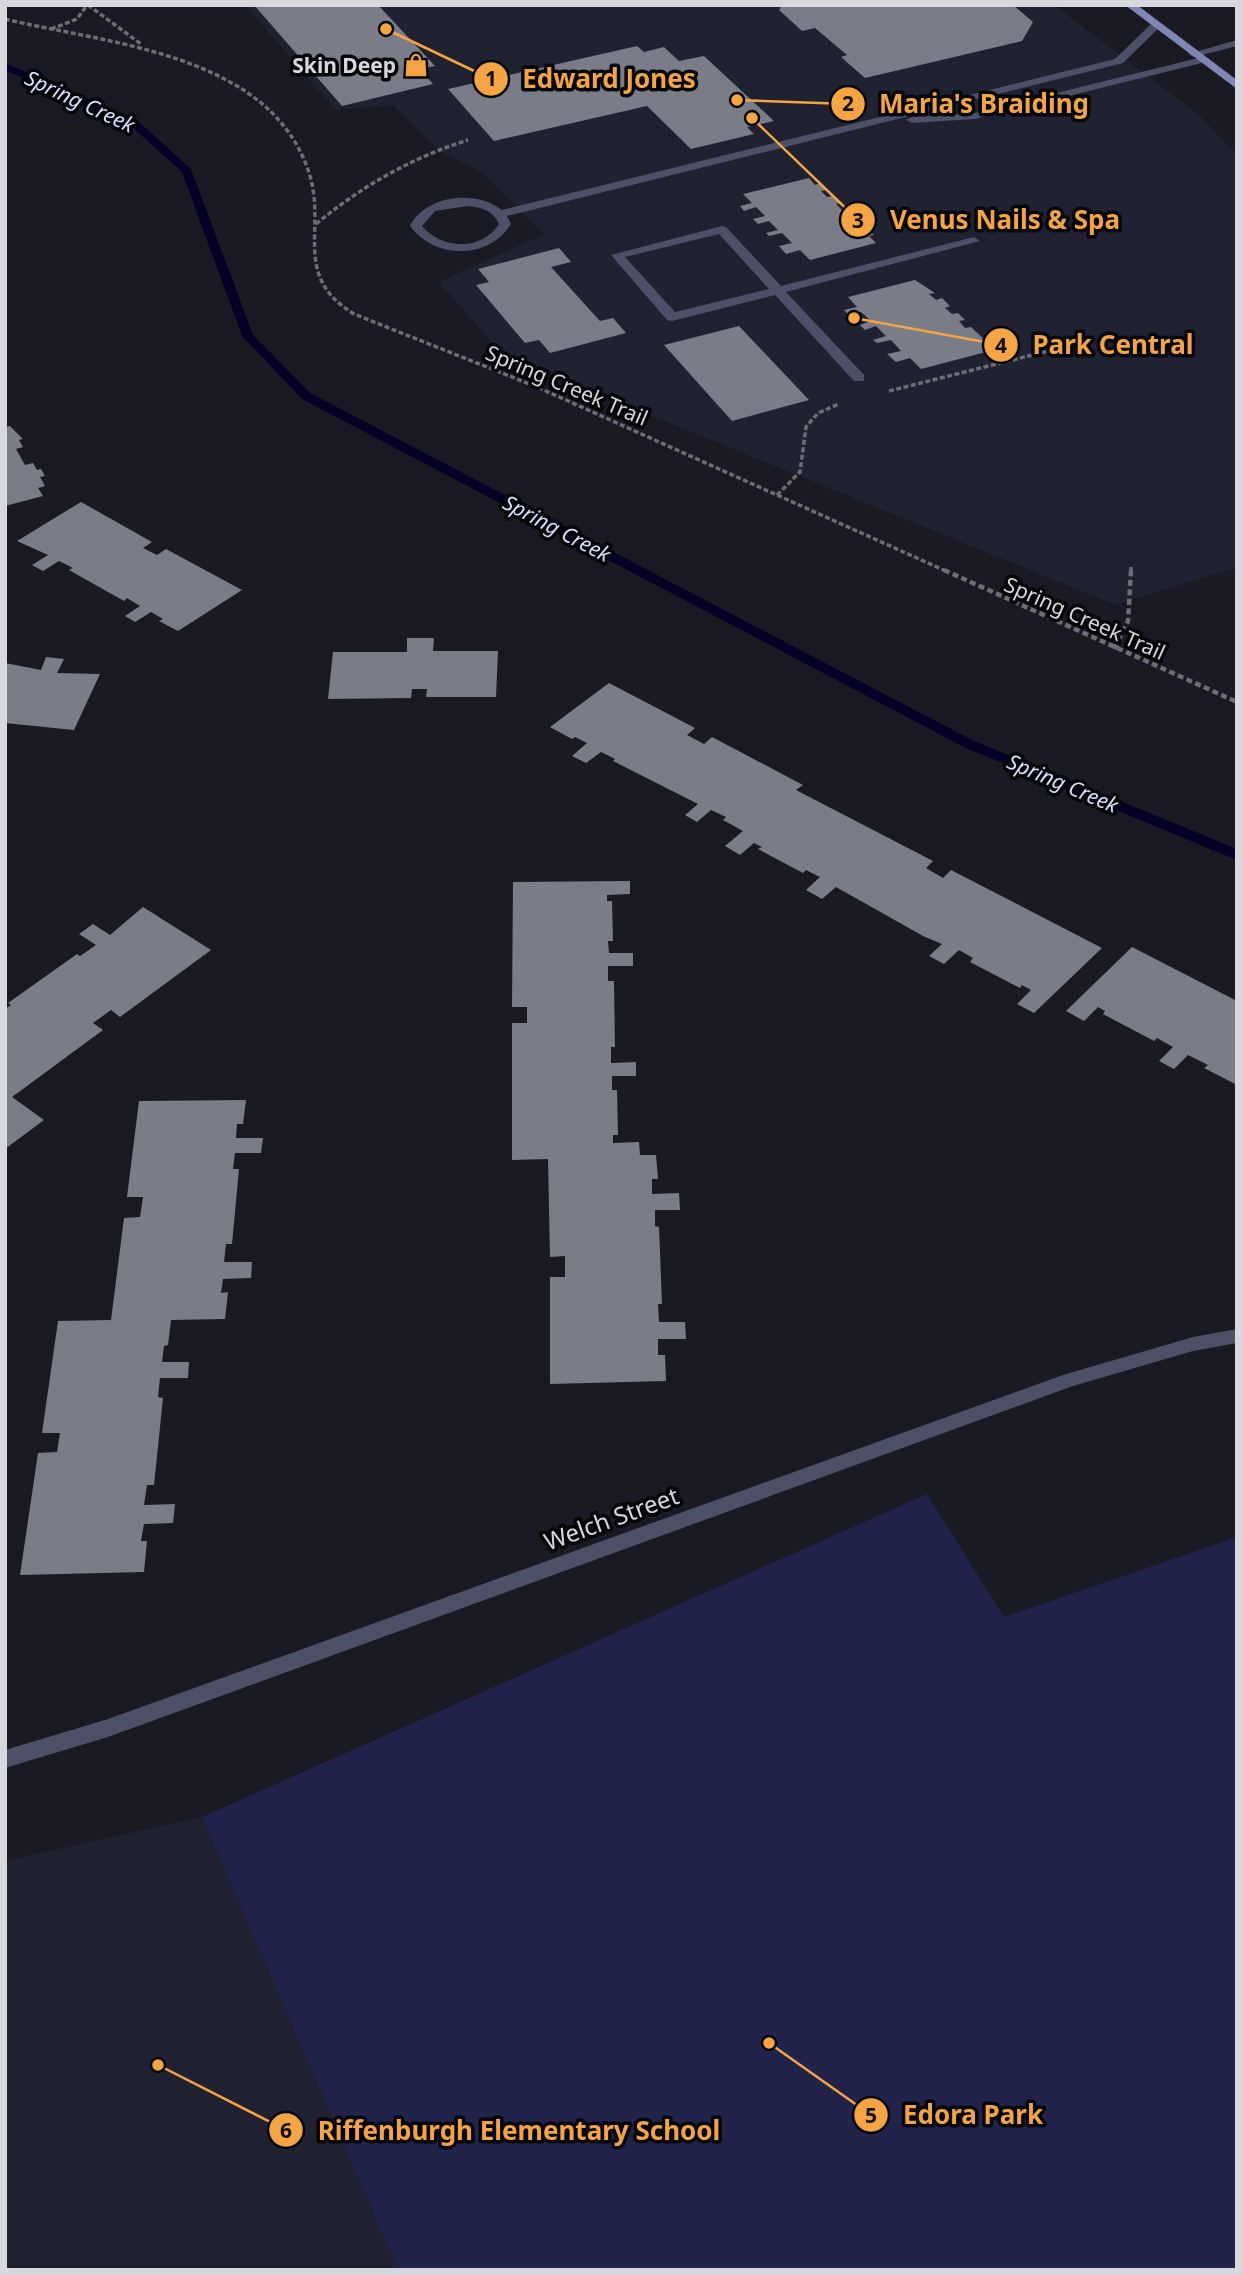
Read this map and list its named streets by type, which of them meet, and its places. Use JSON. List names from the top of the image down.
{
  "streets": {
    "street": ["Welch Street"],
    "path": ["Spring Creek Trail"]
  },
  "water": ["Spring Creek"],
  "places": {
    "other": [
      "Edward Jones",
      "Maria's Braiding",
      "Venus Nails & Spa",
      "Park Central",
      "Edora Park",
      "Riffenburgh Elementary School"
    ],
    "shop": ["Skin Deep"]
  }
}
